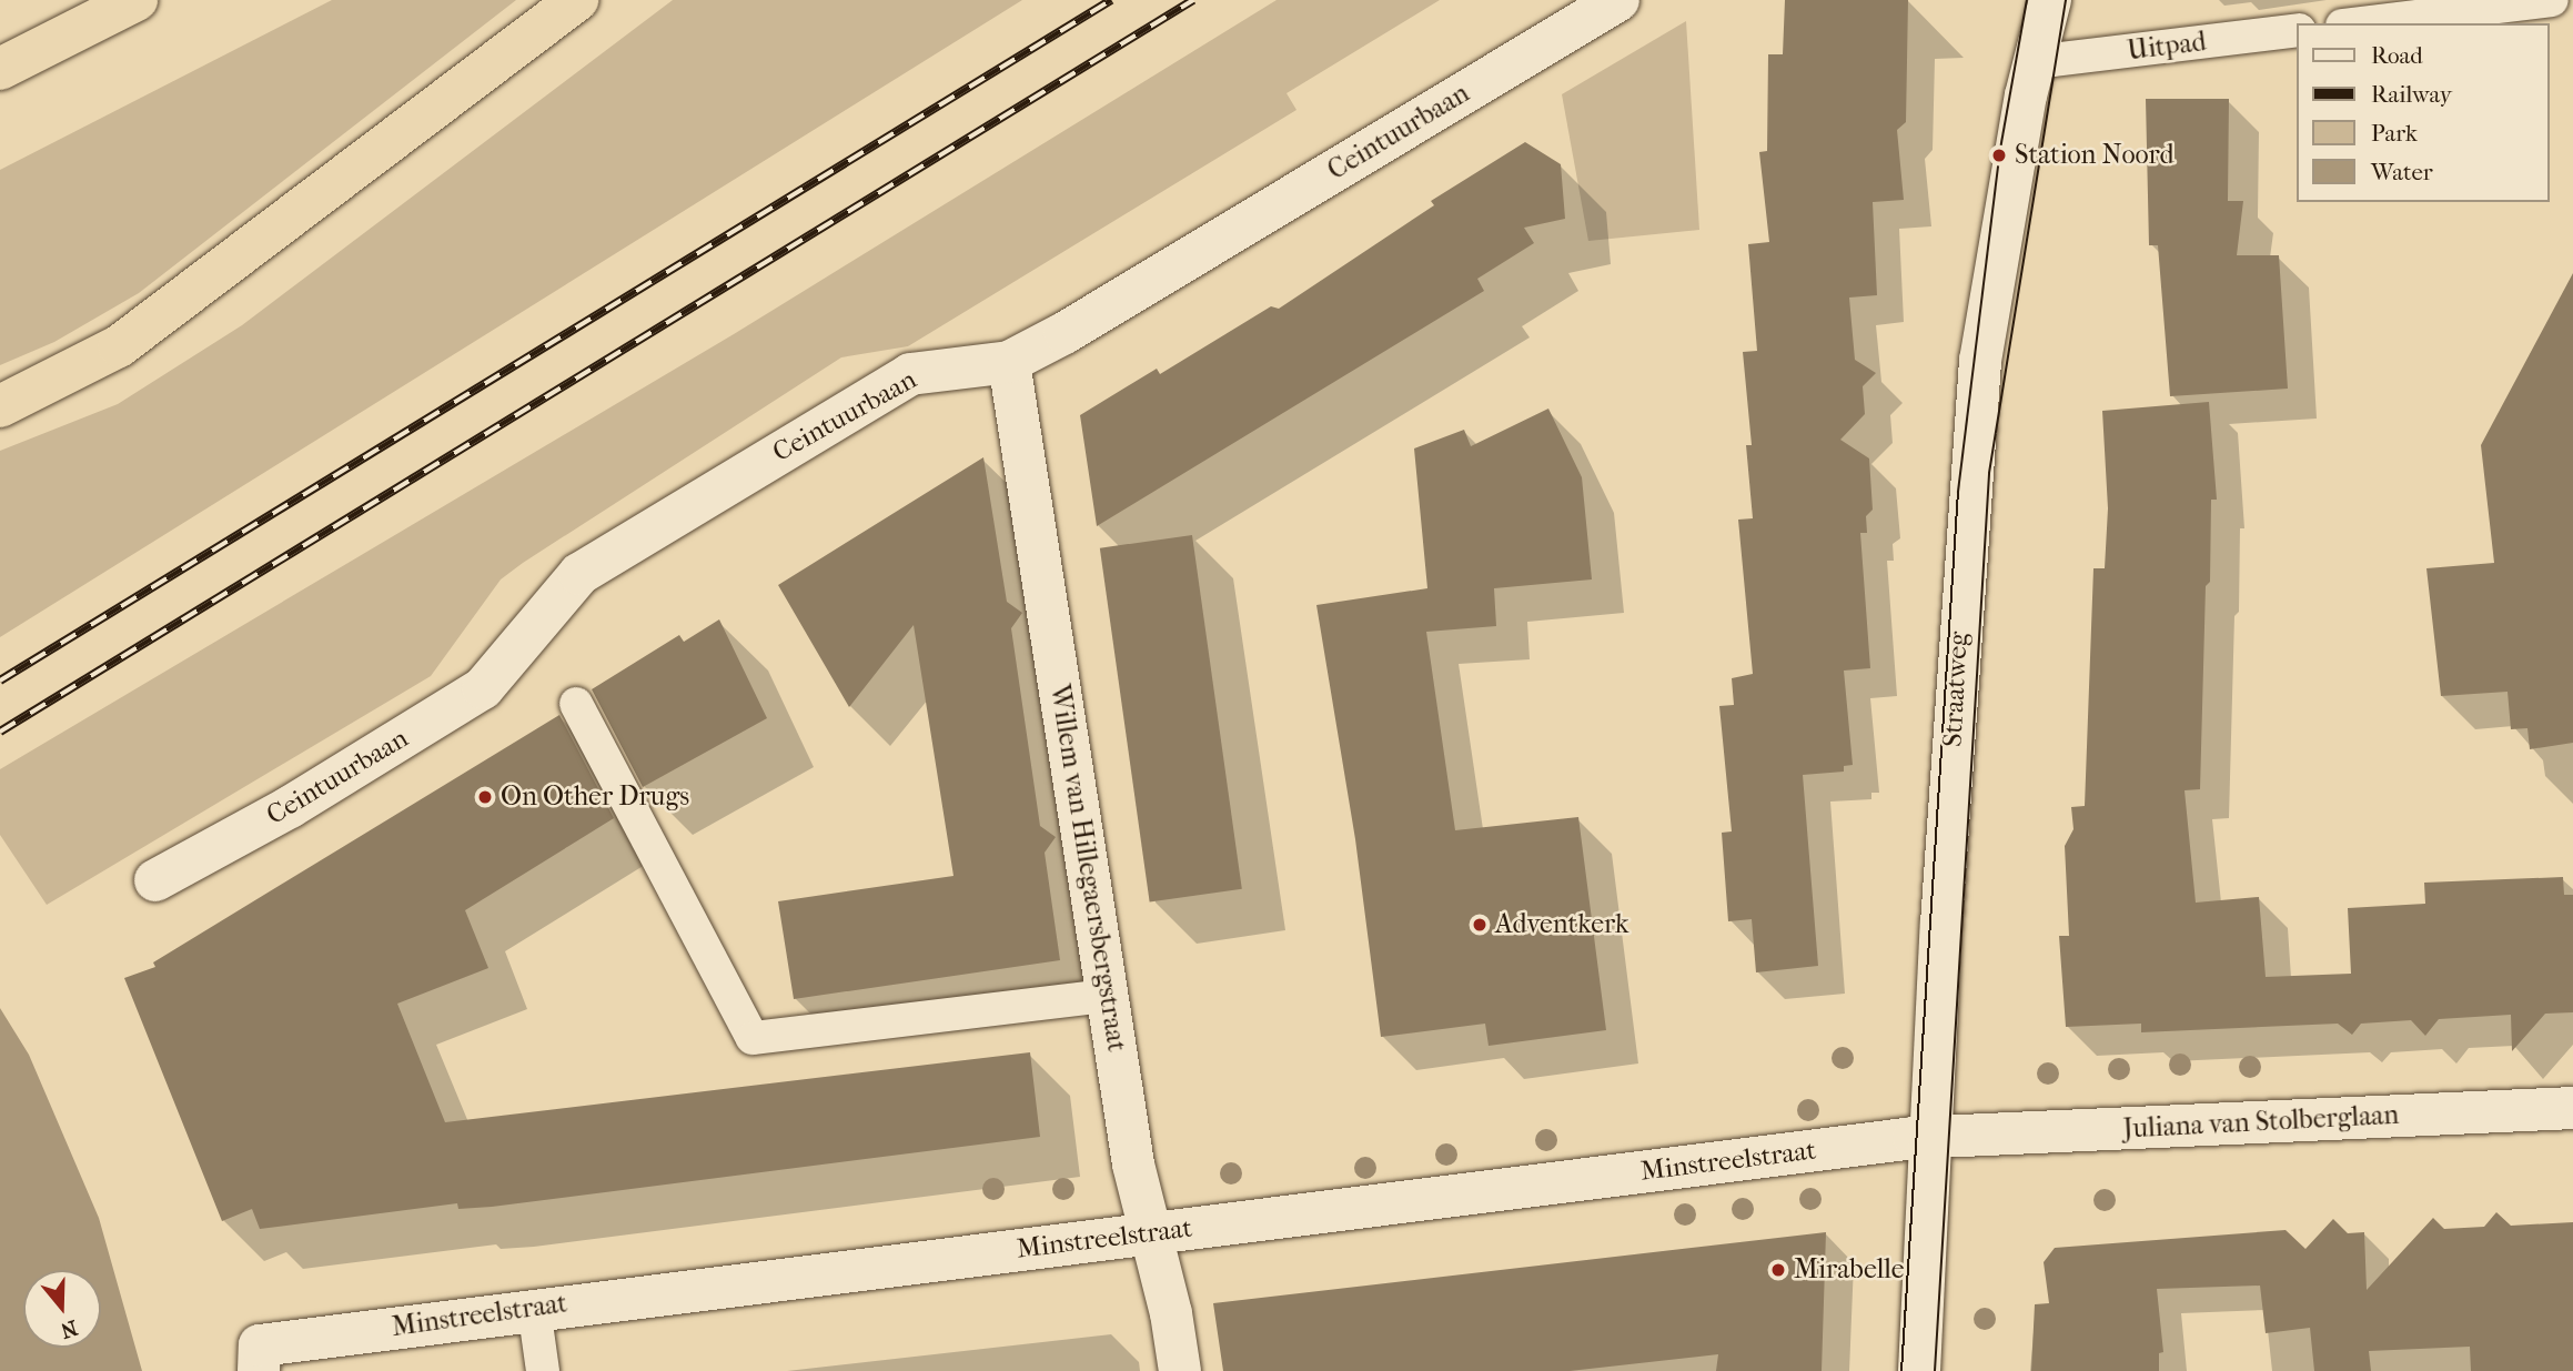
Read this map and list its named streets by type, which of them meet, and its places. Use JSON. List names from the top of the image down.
{
  "streets": {
    "street": [
      "Ceintuurbaan",
      "Straatweg",
      "Willem van Hillegaersbergstraat",
      "Juliana van Stolberglaan",
      "Minstreelstraat"
    ],
    "lane": ["Uitpad"]
  },
  "crossings": [
    ["Uitpad", "Straatweg"],
    ["Ceintuurbaan", "Willem van Hillegaersbergstraat"],
    ["Straatweg", "Juliana van Stolberglaan"],
    ["Straatweg", "Minstreelstraat"],
    ["Willem van Hillegaersbergstraat", "Minstreelstraat"],
    ["Juliana van Stolberglaan", "Minstreelstraat"]
  ],
  "places": [
    "Station Noord",
    "On Other Drugs",
    "Adventkerk",
    "Mirabelle"
  ],
  "legend": [
    "Road",
    "Railway",
    "Park",
    "Water"
  ],
  "north": "bottom"
}
